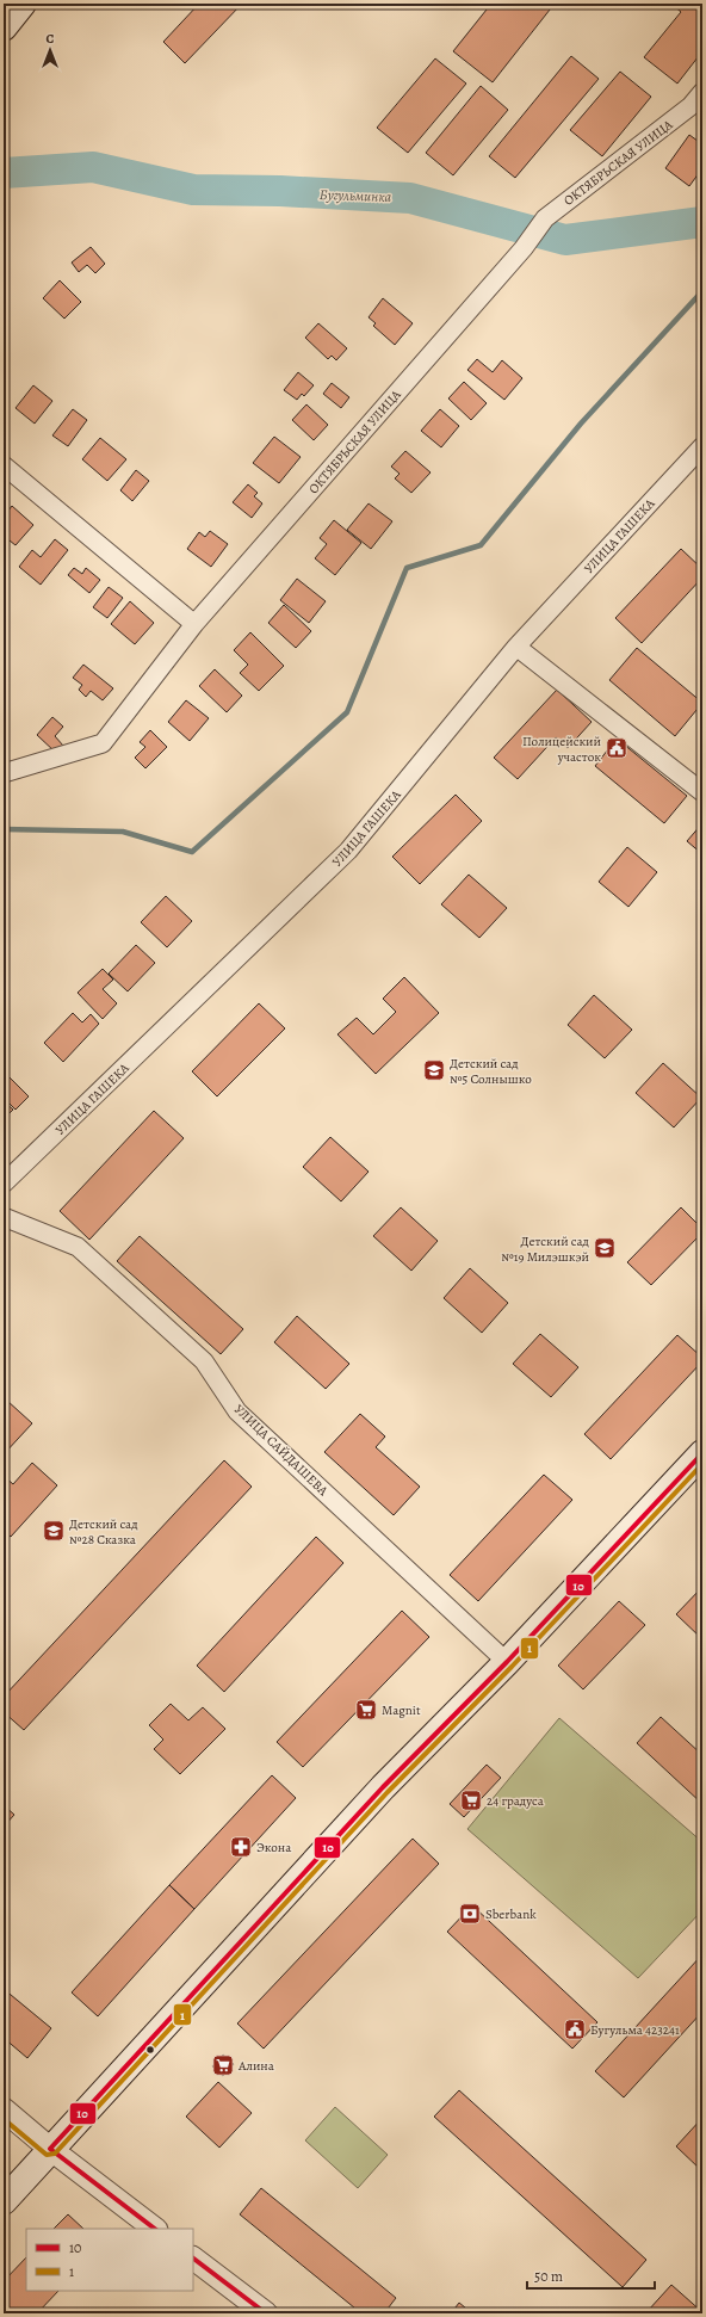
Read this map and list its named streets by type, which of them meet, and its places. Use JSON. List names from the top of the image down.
{
  "streets": {
    "street": ["ОКТЯБРЬСКАЯ УЛИЦА", "УЛИЦА ГАШЕКА", "УЛИЦА САЙДАШЕВА"]
  },
  "water": ["Бугульминка"],
  "places": {
    "public building": ["Полицейский участок", "Бугульма 423241"],
    "school or university": ["Детский сад №5 Солнышко", "Детский сад №19 Милэшкэй", "Детский сад №28 Сказка"],
    "supermarket": ["Magnit", "24 градуса", "Алина"],
    "pharmacy": ["Экона"],
    "bank": ["Sberbank"]
  },
  "lines": ["transit line 10", "transit line 1"],
  "legend": ["10", "1"],
  "scale_bar": "50 m",
  "north": "top"
}
